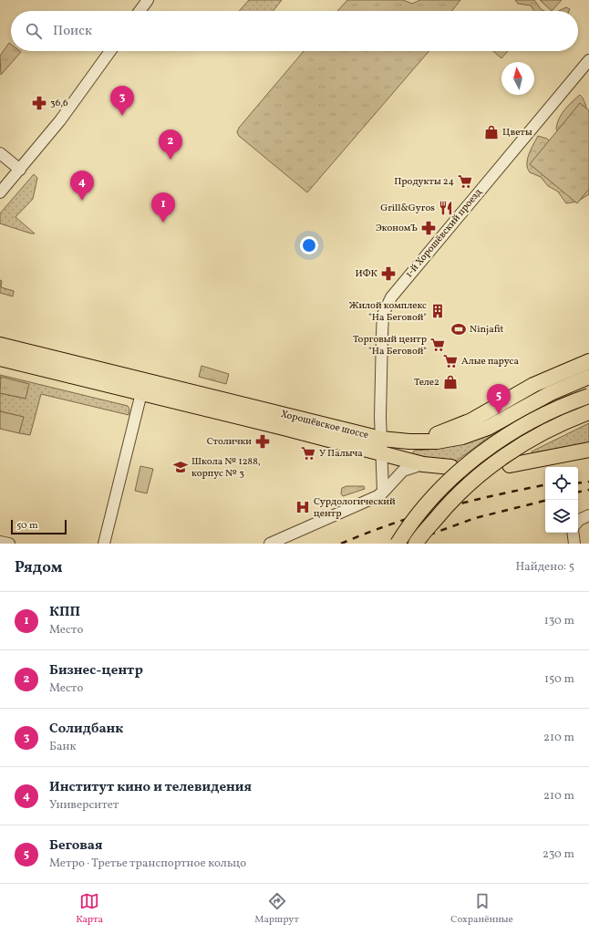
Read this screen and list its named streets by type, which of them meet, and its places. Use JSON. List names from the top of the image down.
{
  "streets": {
    "main road": ["Хорошёвское шоссе"],
    "street": ["1-й Хорошёвский проезд"]
  },
  "crossings": [
    ["1-й Хорошёвский проезд", "Хорошёвское шоссе"]
  ],
  "places": {
    "pharmacy": [
      "36,6",
      "ЭкономЪ",
      "ИФК",
      "Столички"
    ],
    "shop": ["Цветы", "Теле2"],
    "supermarket": [
      "Продукты 24",
      "Торговый центр \"На Беговой\"",
      "Алые паруса",
      "У Палыча"
    ],
    "restaurant": ["Grill&Gyros"],
    "building": ["Жилой комплекс \"На Беговой\""],
    "sports": ["Ninjafit"],
    "school or university": ["Школа № 1288, корпус № 3"],
    "hospital": ["Сурдологический центр"]
  },
  "scale_bar": "50 m",
  "north": "top",
  "page": {
    "search": "Поиск",
    "pins": [
      "3",
      "2",
      "4",
      "1",
      "5"
    ],
    "scale": "50 m",
    "heading": ["Рядом", "Найдено: 5"],
    "list": [
      {
        "mark": "1",
        "name": "КПП",
        "note": "Место",
        "value": "130 m"
      },
      {
        "mark": "2",
        "name": "Бизнес-центр",
        "note": "Место",
        "value": "150 m"
      },
      {
        "mark": "3",
        "name": "Солидбанк",
        "note": "Банк",
        "value": "210 m"
      },
      {
        "mark": "4",
        "name": "Институт кино и телевидения",
        "note": "Университет",
        "value": "210 m"
      },
      {
        "mark": "5",
        "name": "Беговая",
        "note": "Метро · Третье транспортное кольцо",
        "value": "230 m"
      }
    ],
    "nav": ["Карта", "Маршрут", "Сохранённые"]
  }
}
